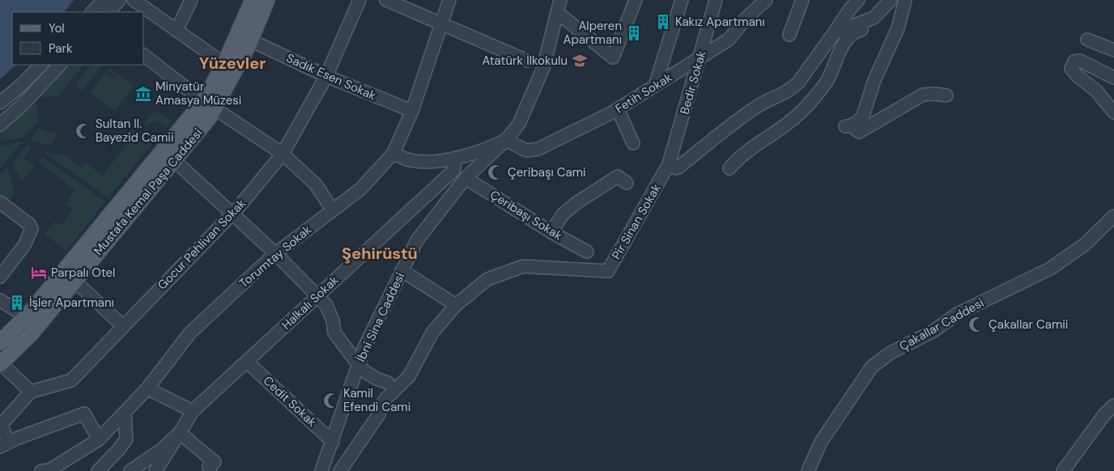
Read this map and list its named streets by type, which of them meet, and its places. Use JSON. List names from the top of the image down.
{
  "streets": {
    "main road": ["Mustafa Kemal Paşa Caddesi"],
    "street": [
      "Sadık Esen Sokak",
      "Bedir Sokak",
      "Fetih Sokak",
      "Çeribaşı Sokak",
      "Pir Sinan Sokak",
      "Gocur Pehlivan Sokak",
      "Torumtay Sokak",
      "Halkalı Sokak",
      "İbni Sina Caddesi",
      "Çakallar Caddesi",
      "Cedit Sokak"
    ]
  },
  "crossings": [
    ["Sadık Esen Sokak", "Mustafa Kemal Paşa Caddesi"],
    ["Sadık Esen Sokak", "Gocur Pehlivan Sokak"],
    ["Sadık Esen Sokak", "Torumtay Sokak"],
    ["Bedir Sokak", "Fetih Sokak"],
    ["Bedir Sokak", "Pir Sinan Sokak"],
    ["Fetih Sokak", "İbni Sina Caddesi"],
    ["Çeribaşı Sokak", "İbni Sina Caddesi"],
    ["Halkalı Sokak", "Cedit Sokak"],
    ["İbni Sina Caddesi", "Cedit Sokak"]
  ],
  "districts": ["Yüzevler", "Şehirüstü"],
  "places": {
    "building": ["Kakız Apartmanı", "Alperen Apartmanı", "İşler Apartmanı"],
    "school or university": ["Atatürk İlkokulu"],
    "museum": ["Minyatür Amasya Müzesi"],
    "mosque": [
      "Sultan II. Bayezid Camii",
      "Çeribaşı Cami",
      "Çakallar Camii",
      "Kamil Efendi Cami"
    ],
    "hotel": ["Parpalı Otel"]
  },
  "legend": ["Yol", "Park"]
}
